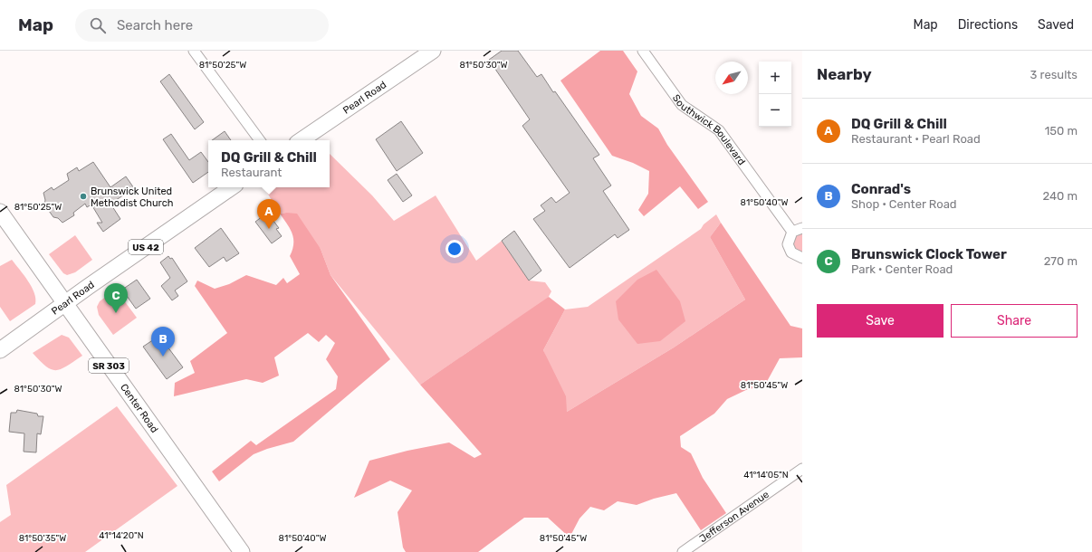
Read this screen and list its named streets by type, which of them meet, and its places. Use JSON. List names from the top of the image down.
{
  "streets": {
    "main road": [
      "Pearl Road",
      "US 42",
      "SR 303",
      "Center Road"
    ],
    "street": ["Southwick Boulevard", "Jefferson Avenue"]
  },
  "crossings": [
    ["Pearl Road", "Center Road"]
  ],
  "places": ["Brunswick United Methodist Church"],
  "north": "bottom left",
  "page": {
    "header": "Map",
    "search": "Search here",
    "nav": ["Map", "Directions", "Saved"],
    "heading": ["Nearby", "3 results"],
    "map_buttons": ["+", "−"],
    "list": [
      {
        "mark": "A",
        "name": "DQ Grill & Chill",
        "note": "Restaurant · Pearl Road",
        "value": "150 m"
      },
      {
        "mark": "B",
        "name": "Conrad's",
        "note": "Shop · Center Road",
        "value": "240 m"
      },
      {
        "mark": "C",
        "name": "Brunswick Clock Tower",
        "note": "Park · Center Road",
        "value": "270 m"
      }
    ],
    "popup": ["DQ Grill & Chill", "Restaurant"],
    "pins": ["A", "C", "B"],
    "buttons": ["Save", "Share"]
  },
  "coordinates": [
    "81°50'25\"W",
    "81°50'30\"W",
    "81°50'40\"W",
    "81°50'45\"W",
    "41°14'05\"N",
    "41°14'20\"N",
    "81°50'35\"W"
  ]
}
